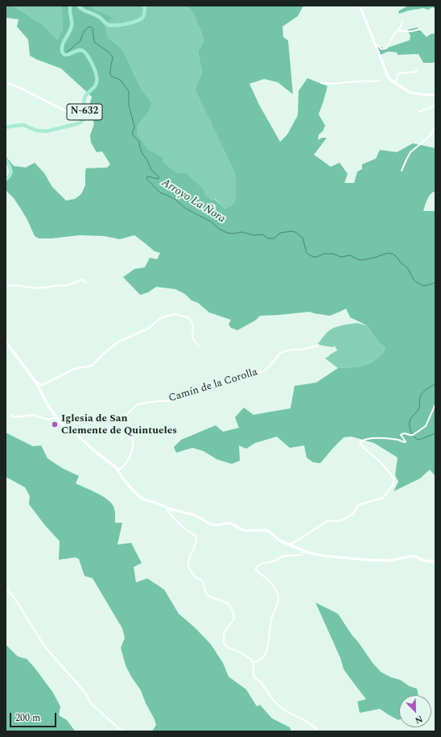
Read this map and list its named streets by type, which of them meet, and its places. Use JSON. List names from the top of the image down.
{
  "streets": {
    "highway": ["N-632"],
    "street": ["Camín de la Corolla"]
  },
  "water": ["Arroyo La Ñora"],
  "places": ["Iglesia de San Clemente de Quintueles"],
  "scale_bar": "200 m",
  "north": "bottom right"
}
